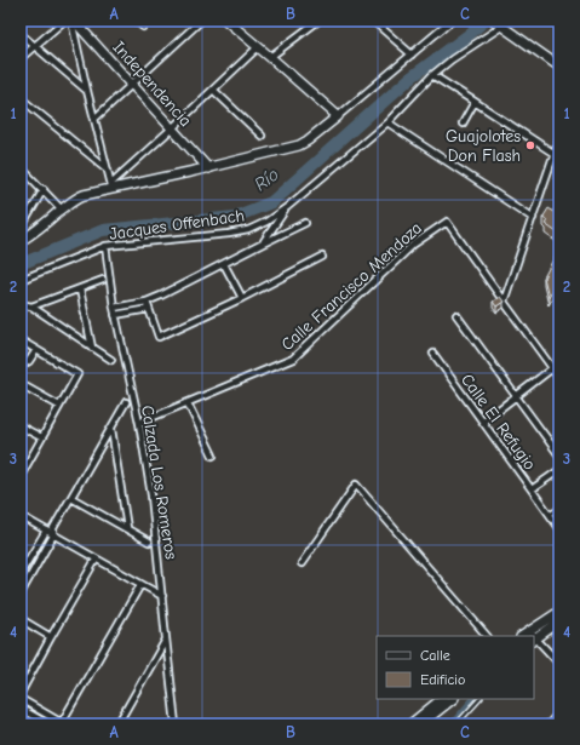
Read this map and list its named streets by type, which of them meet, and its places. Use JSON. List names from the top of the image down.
{
  "streets": {
    "street": [
      "Independencia",
      "Jacques Offenbach",
      "Calle Francisco Mendoza",
      "Calle El Refugio",
      "Calzada Los Romeros"
    ]
  },
  "crossings": [
    ["Jacques Offenbach", "Calzada Los Romeros"],
    ["Calle Francisco Mendoza", "Calzada Los Romeros"]
  ],
  "water": ["Río"],
  "places": ["Guajolotes Don Flash"],
  "legend": ["Calle", "Edificio"],
  "grid": {
    "columns": ["A", "B", "C"],
    "rows": [
      "1",
      "2",
      "3",
      "4"
    ]
  }
}
